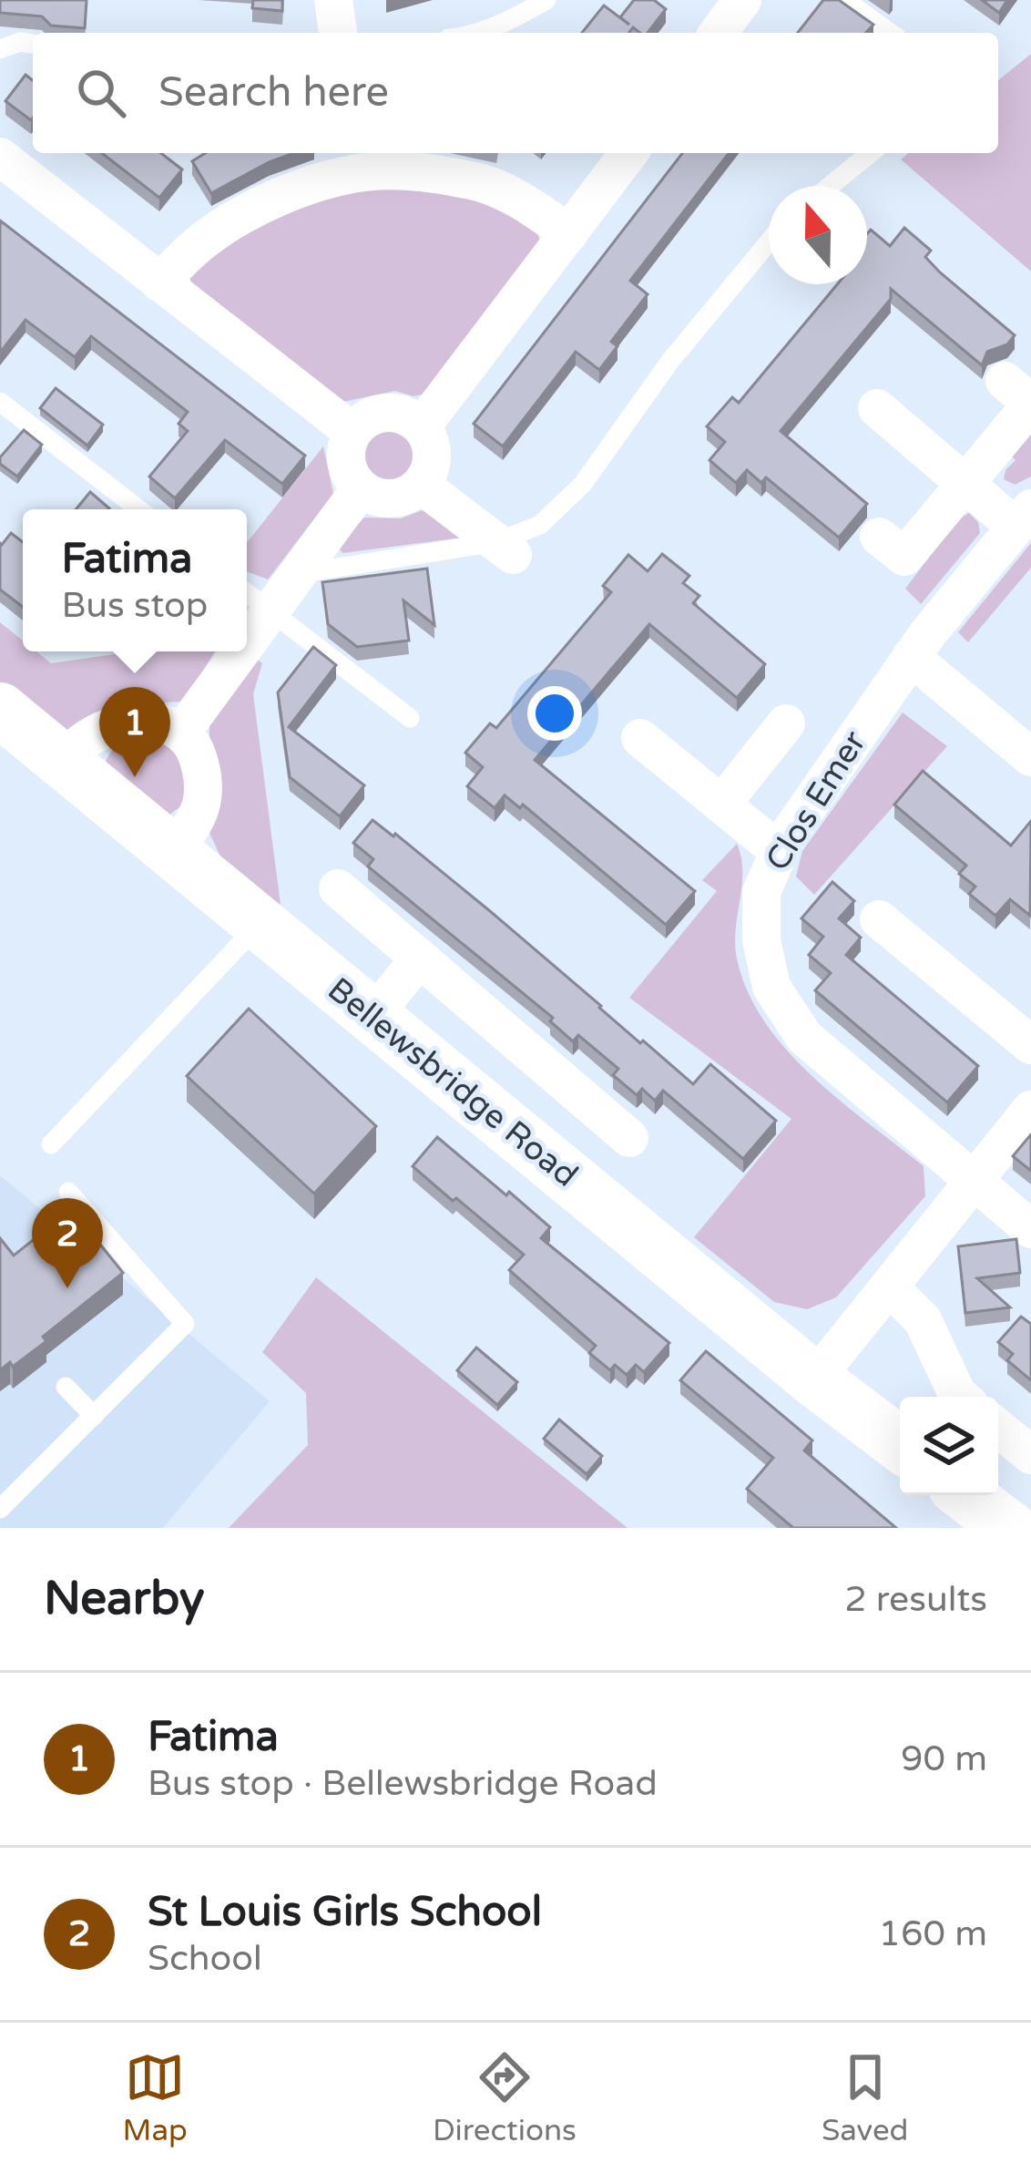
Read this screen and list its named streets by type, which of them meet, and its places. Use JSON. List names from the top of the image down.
{
  "streets": {
    "street": ["Clos Emer", "Bellewsbridge Road"]
  },
  "north": "top",
  "page": {
    "search": "Search here",
    "popup": ["Fatima", "Bus stop"],
    "pins": ["1", "2"],
    "heading": ["Nearby", "2 results"],
    "list": [
      {
        "mark": "1",
        "name": "Fatima",
        "note": "Bus stop · Bellewsbridge Road",
        "value": "90 m"
      },
      {
        "mark": "2",
        "name": "St Louis Girls School",
        "note": "School",
        "value": "160 m"
      }
    ],
    "nav": ["Map", "Directions", "Saved"]
  }
}
